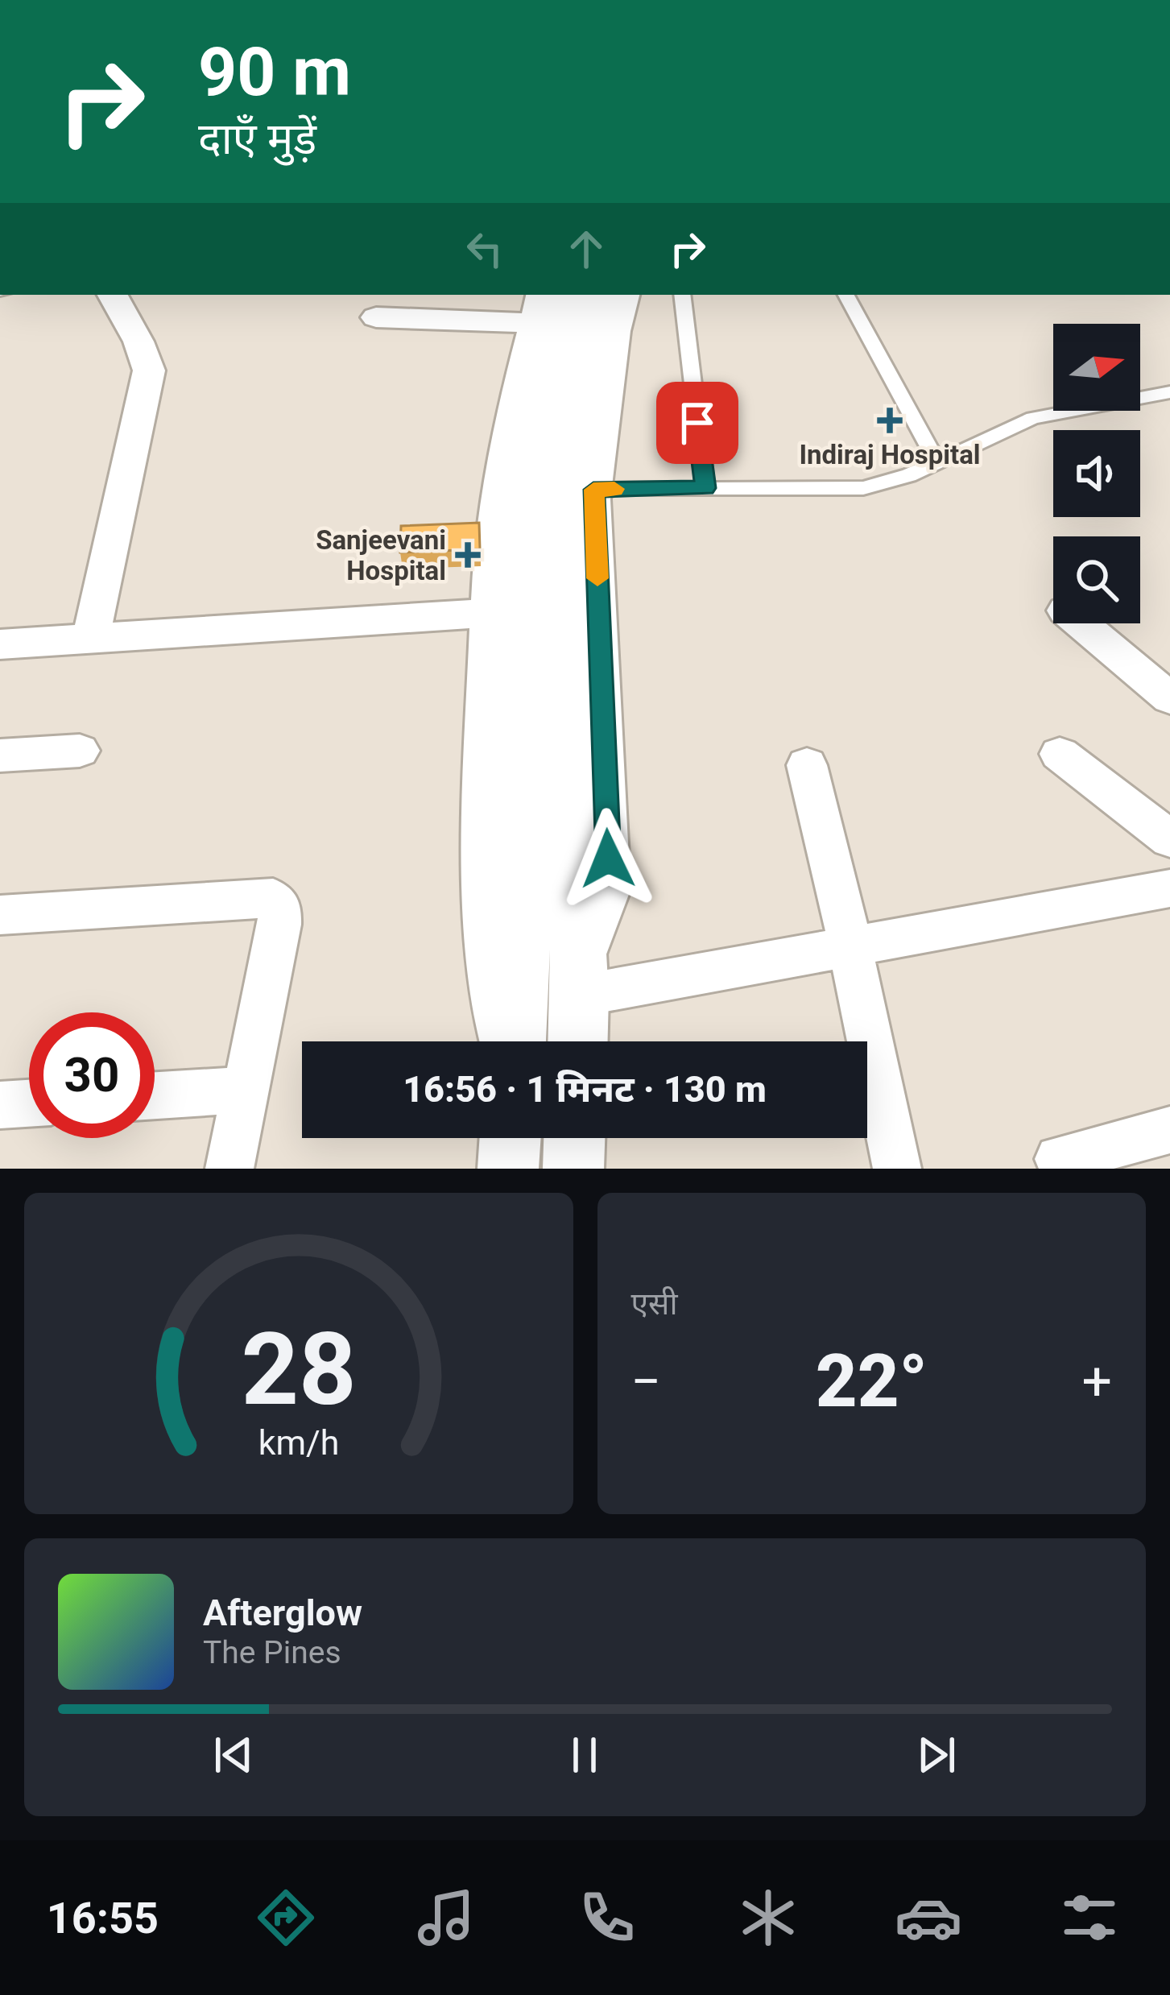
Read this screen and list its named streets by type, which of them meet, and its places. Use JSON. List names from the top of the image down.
{
  "places": {
    "health": ["Indiraj Hospital", "Sanjeevani Hospital"]
  },
  "north": "right",
  "page": {
    "turn": ["90 m", "दाएँ मुड़ें"],
    "limit": "30",
    "trip": "16:56 · 1 मिनट · 130 m",
    "tile": "एसी",
    "heat": ["−", "22°", "+"],
    "song": ["Afterglow", "The Pines"],
    "tabs": "16:55",
    "gauge": ["28", "km/h"]
  }
}
